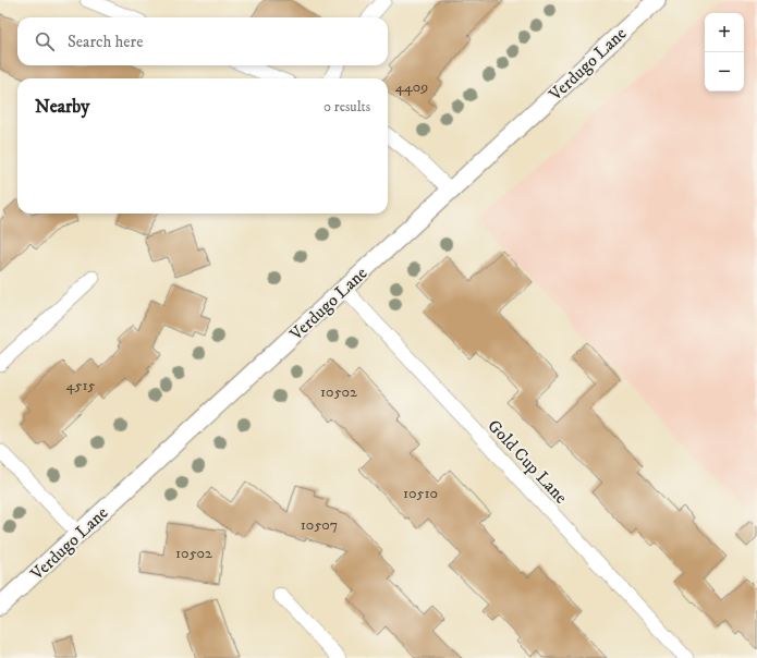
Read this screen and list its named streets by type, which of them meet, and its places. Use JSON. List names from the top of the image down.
{
  "streets": {
    "street": ["Verdugo Lane", "Gold Cup Lane"]
  },
  "crossings": [
    ["Verdugo Lane", "Gold Cup Lane"]
  ],
  "house_numbers": [
    "4409",
    "4515",
    "10502",
    "10510",
    "10507",
    "10502"
  ],
  "page": {
    "map_buttons": ["+", "−"],
    "search": "Search here",
    "heading": ["Nearby", "0 results"]
  }
}
